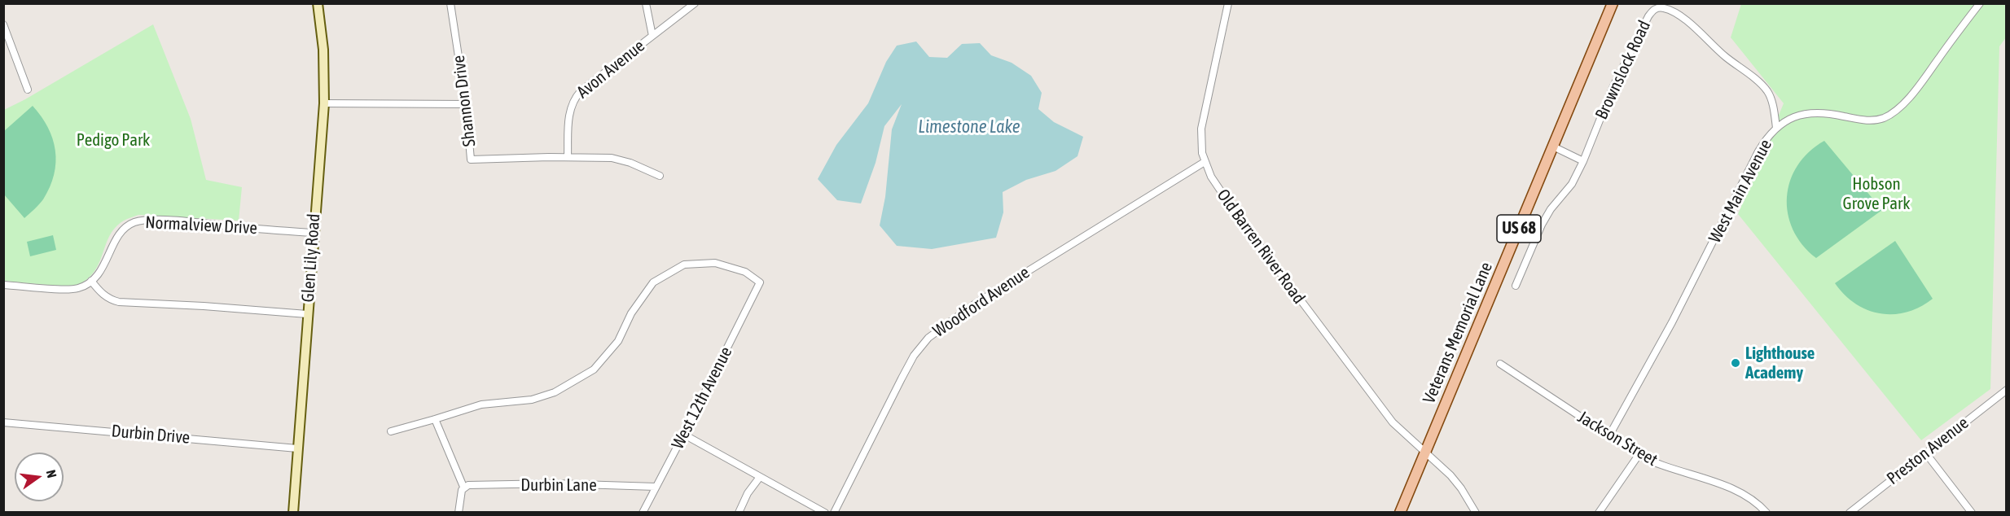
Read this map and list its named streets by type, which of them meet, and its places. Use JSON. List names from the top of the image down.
{
  "streets": {
    "main road": ["US 68", "Veterans Memorial Lane"],
    "street": [
      "Avon Avenue",
      "Brownslock Road",
      "Shannon Drive",
      "West Main Avenue",
      "Normalview Drive",
      "Old Barren River Road",
      "Glen Lily Road",
      "Woodford Avenue",
      "West 12th Avenue",
      "Durbin Drive",
      "Jackson Street",
      "Preston Avenue",
      "Durbin Lane"
    ]
  },
  "crossings": [
    ["Avon Avenue", "Shannon Drive"],
    ["Brownslock Road", "West Main Avenue"],
    ["West Main Avenue", "Jackson Street"],
    ["Normalview Drive", "Glen Lily Road"],
    ["Old Barren River Road", "Woodford Avenue"],
    ["Old Barren River Road", "Veterans Memorial Lane"],
    ["Glen Lily Road", "Durbin Drive"],
    ["West 12th Avenue", "Durbin Lane"]
  ],
  "water": ["Limestone Lake"],
  "parks": ["Pedigo Park", "Hobson Grove Park"],
  "places": ["Lighthouse Academy"],
  "north": "right"
}
